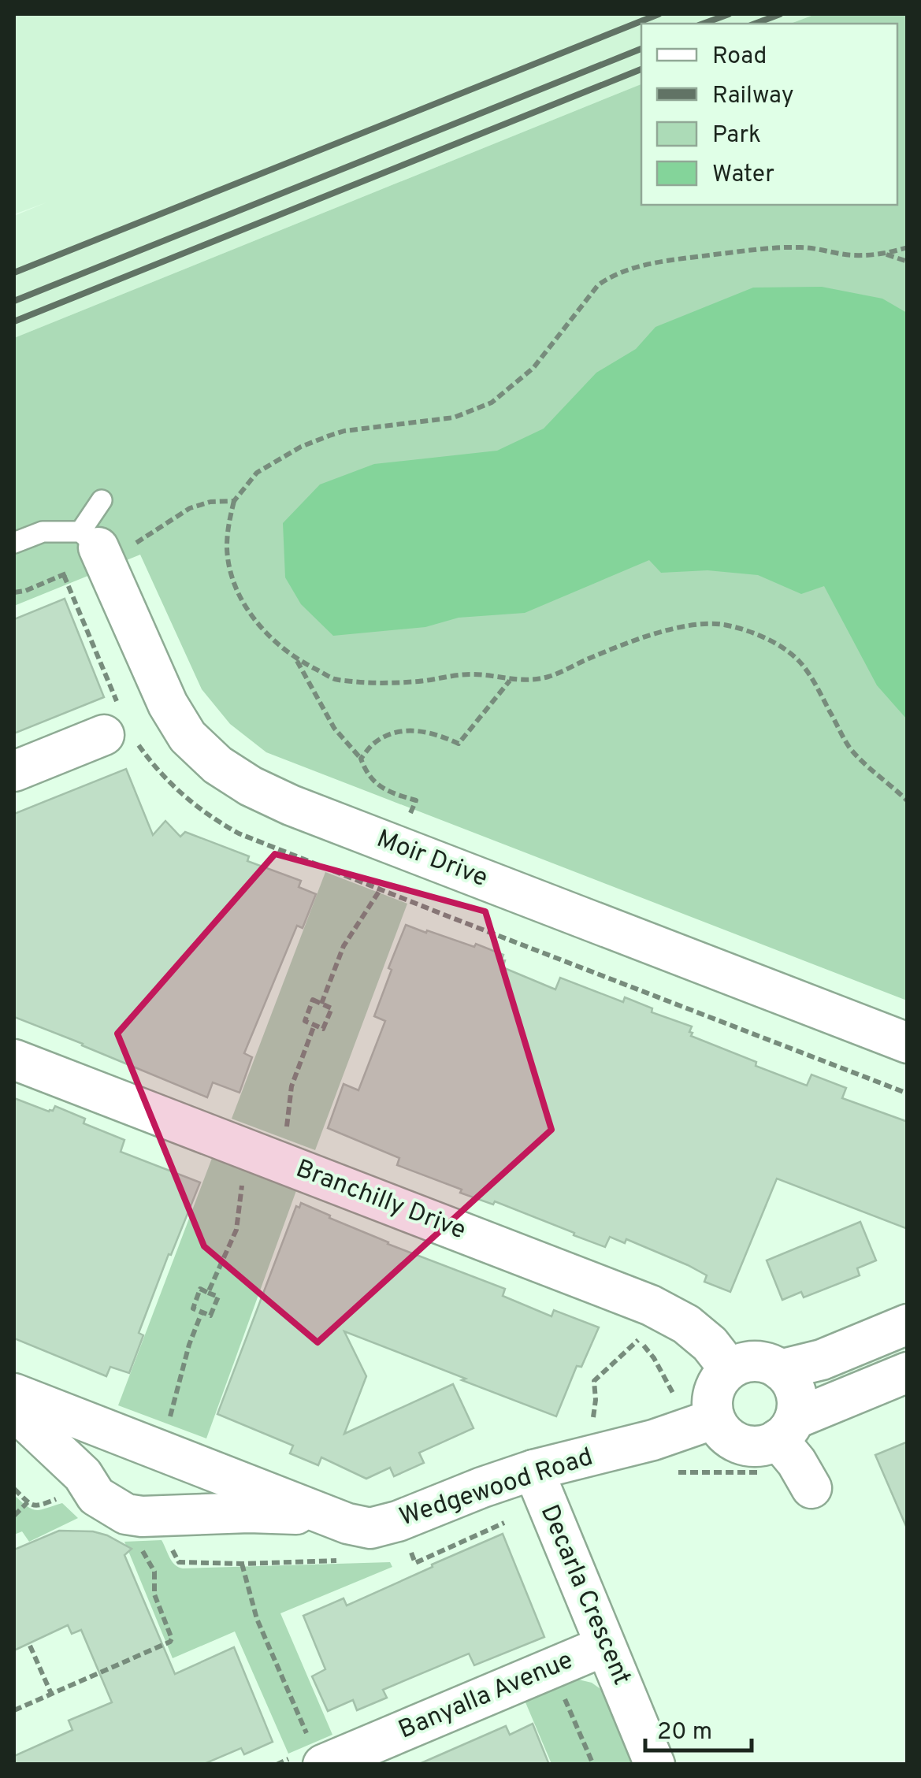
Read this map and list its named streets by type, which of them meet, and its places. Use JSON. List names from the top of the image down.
{
  "streets": {
    "street": [
      "Moir Drive",
      "Branchilly Drive",
      "Wedgewood Road",
      "Decarla Crescent",
      "Banyalla Avenue"
    ]
  },
  "crossings": [
    ["Branchilly Drive", "Wedgewood Road"],
    ["Wedgewood Road", "Decarla Crescent"],
    ["Decarla Crescent", "Banyalla Avenue"]
  ],
  "legend": [
    "Road",
    "Railway",
    "Park",
    "Water"
  ],
  "scale_bar": "20 m"
}
